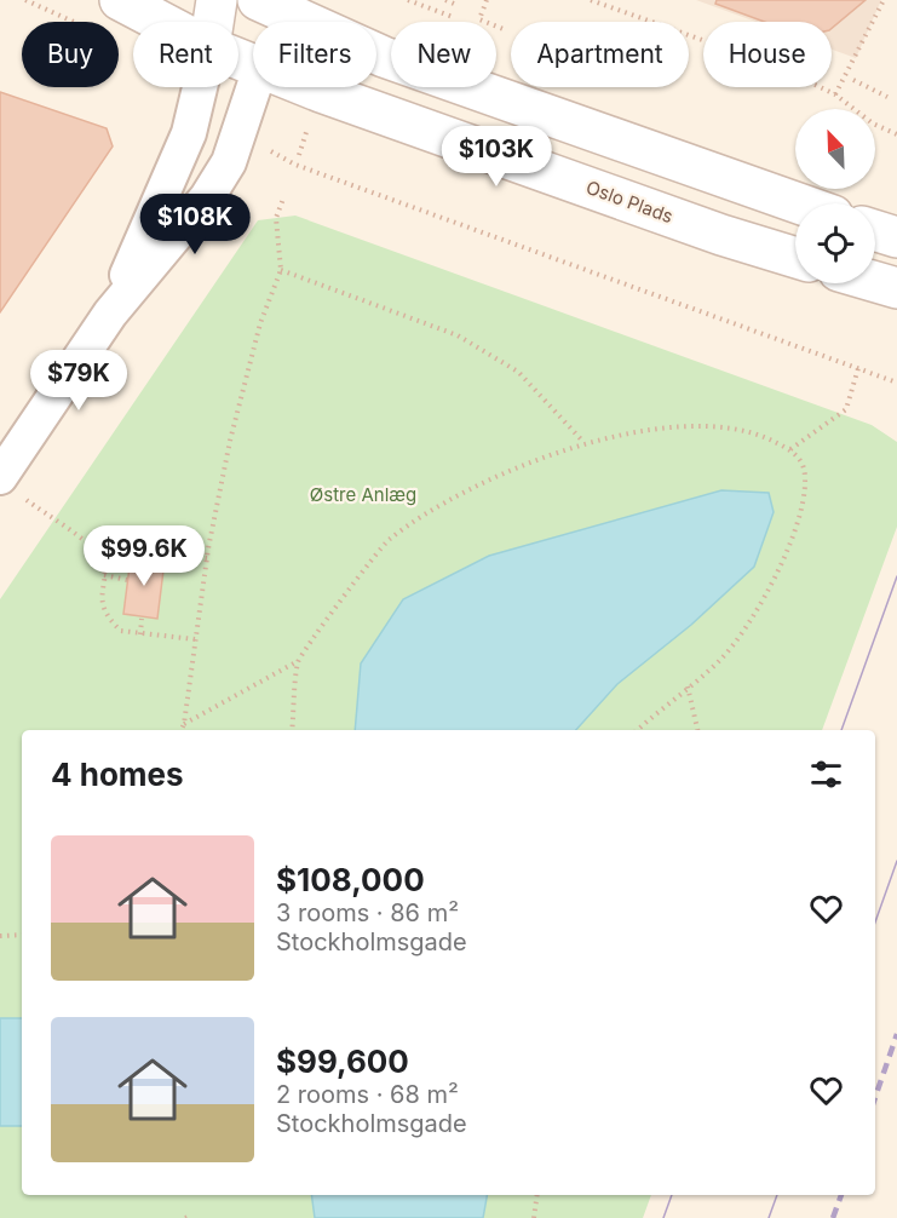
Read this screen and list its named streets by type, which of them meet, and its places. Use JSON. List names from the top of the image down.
{
  "streets": {
    "street": ["Oslo Plads"]
  },
  "parks": ["Østre Anlæg"],
  "north": "top left",
  "page": {
    "chip": [
      "Buy",
      "Rent",
      "Filters",
      "New",
      "Apartment",
      "House"
    ],
    "price": [
      "$103K",
      "$108K",
      "$79K",
      "$99.6K"
    ],
    "heading": "4 homes",
    "list": [
      {
        "name": "$108,000",
        "note": "3 rooms · 86 m² · Stockholmsgade"
      },
      {
        "name": "$99,600",
        "note": "2 rooms · 68 m² · Stockholmsgade"
      }
    ]
  }
}
